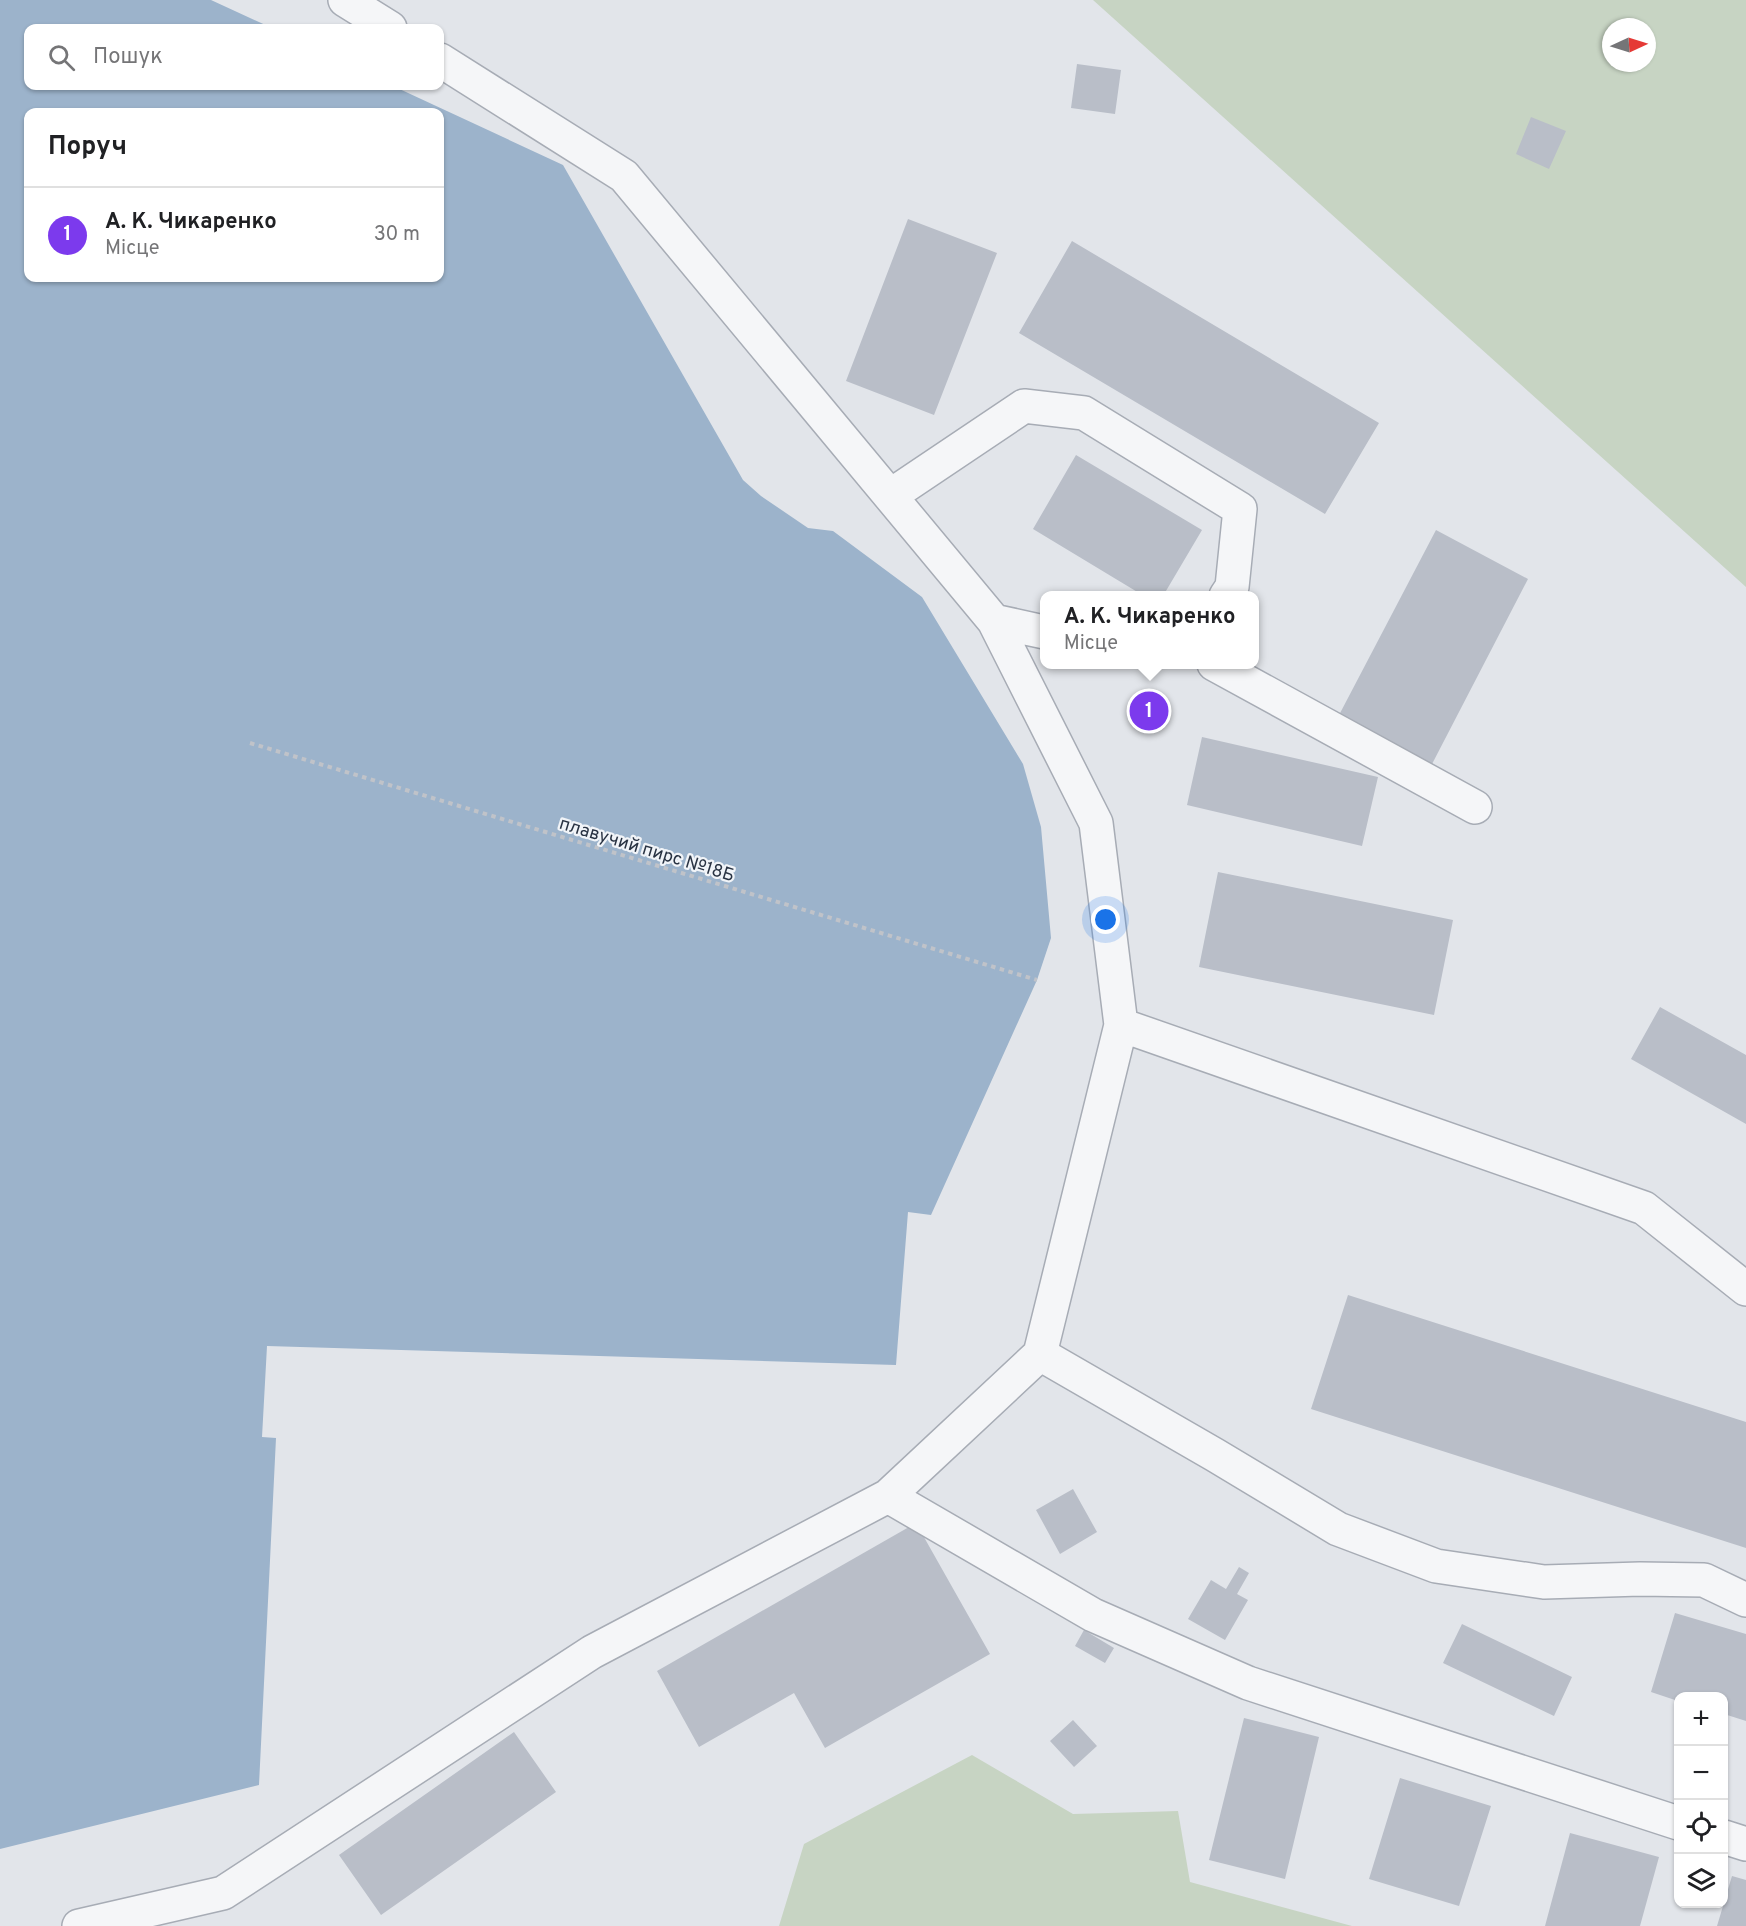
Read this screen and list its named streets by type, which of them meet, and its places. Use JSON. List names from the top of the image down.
{
  "streets": {
    "path": ["плавучий пирс №18Б"]
  },
  "north": "right",
  "page": {
    "search": "Пошук",
    "heading": "Поруч",
    "list": [
      {
        "mark": "1",
        "name": "А. К. Чикаренко",
        "note": "Місце",
        "value": "30 m"
      }
    ],
    "popup": ["А. К. Чикаренко", "Місце"],
    "pins": "1",
    "map_buttons": ["+", "−"]
  }
}
